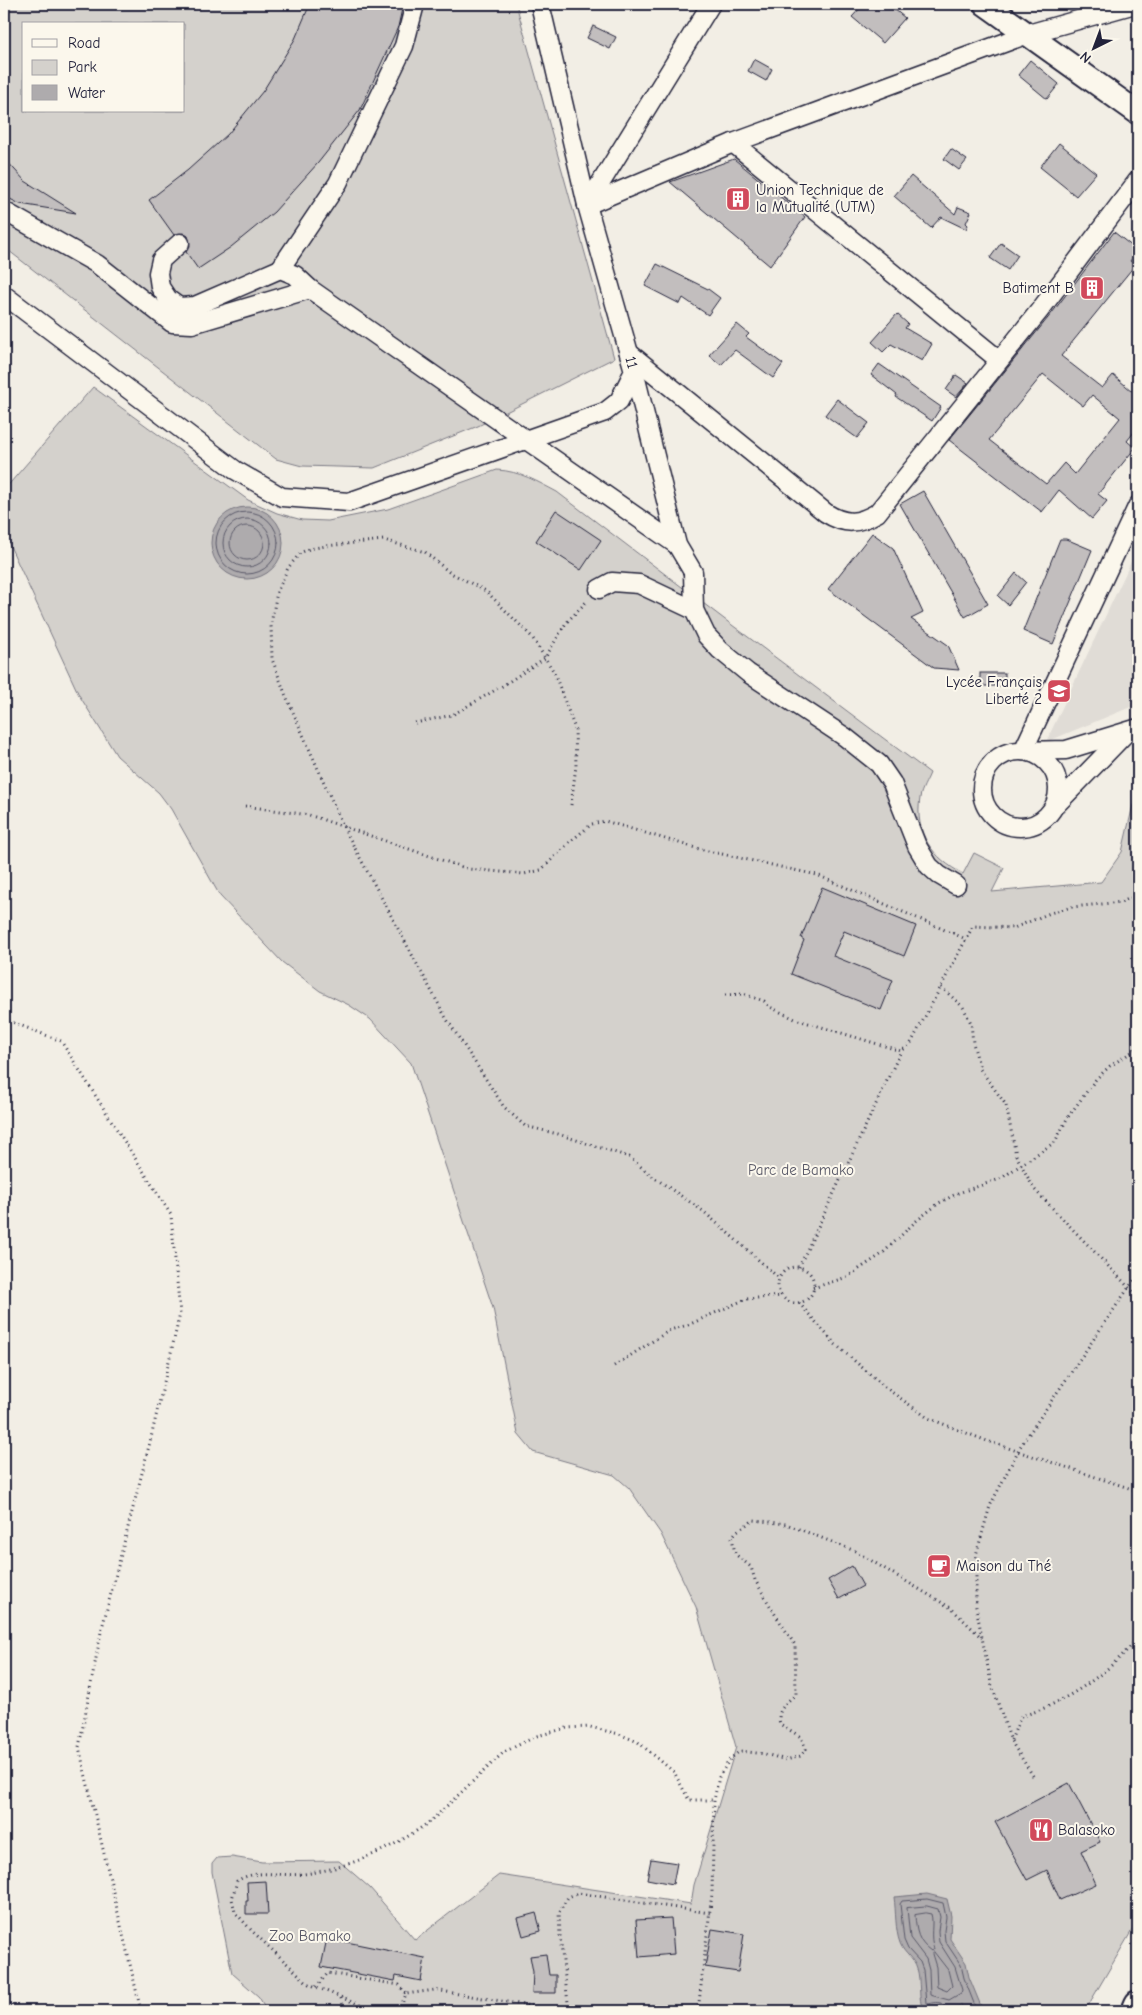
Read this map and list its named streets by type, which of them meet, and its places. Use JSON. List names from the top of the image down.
{
  "streets": {
    "street": ["11"]
  },
  "parks": ["Parc de Bamako", "Zoo Bamako"],
  "places": {
    "building": ["Union Technique de la Mutualité (UTM)", "Batiment B"],
    "school or university": ["Lycée Français Liberté 2"],
    "cafe": ["Maison du Thé"],
    "restaurant": ["Balasoko"]
  },
  "legend": ["Road", "Park", "Water"],
  "north": "bottom left"
}
